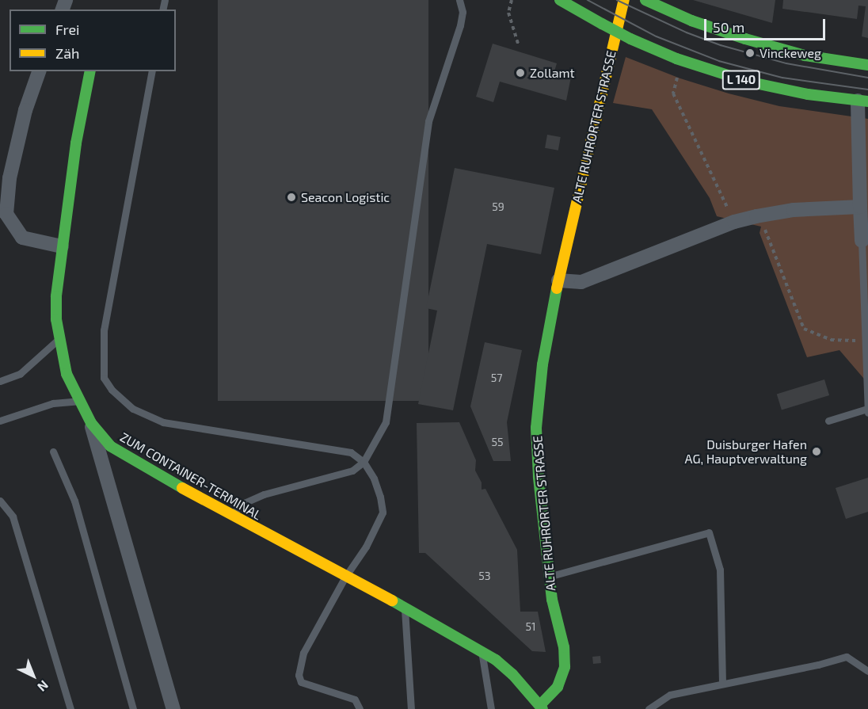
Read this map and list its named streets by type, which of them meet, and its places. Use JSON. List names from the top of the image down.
{
  "streets": {
    "street": ["L 140", "ALTE RUHRORTER STRASSE", "ZUM CONTAINER-TERMINAL"]
  },
  "crossings": [
    ["ALTE RUHRORTER STRASSE", "ZUM CONTAINER-TERMINAL"]
  ],
  "places": [
    "Vinckeweg",
    "Zollamt",
    "Seacon Logistic",
    "Duisburger Hafen AG, Hauptverwaltung"
  ],
  "house_numbers": [
    "59",
    "57",
    "55",
    "53",
    "51"
  ],
  "legend": ["Frei", "Zäh"],
  "scale_bar": "50 m",
  "north": "bottom right"
}
